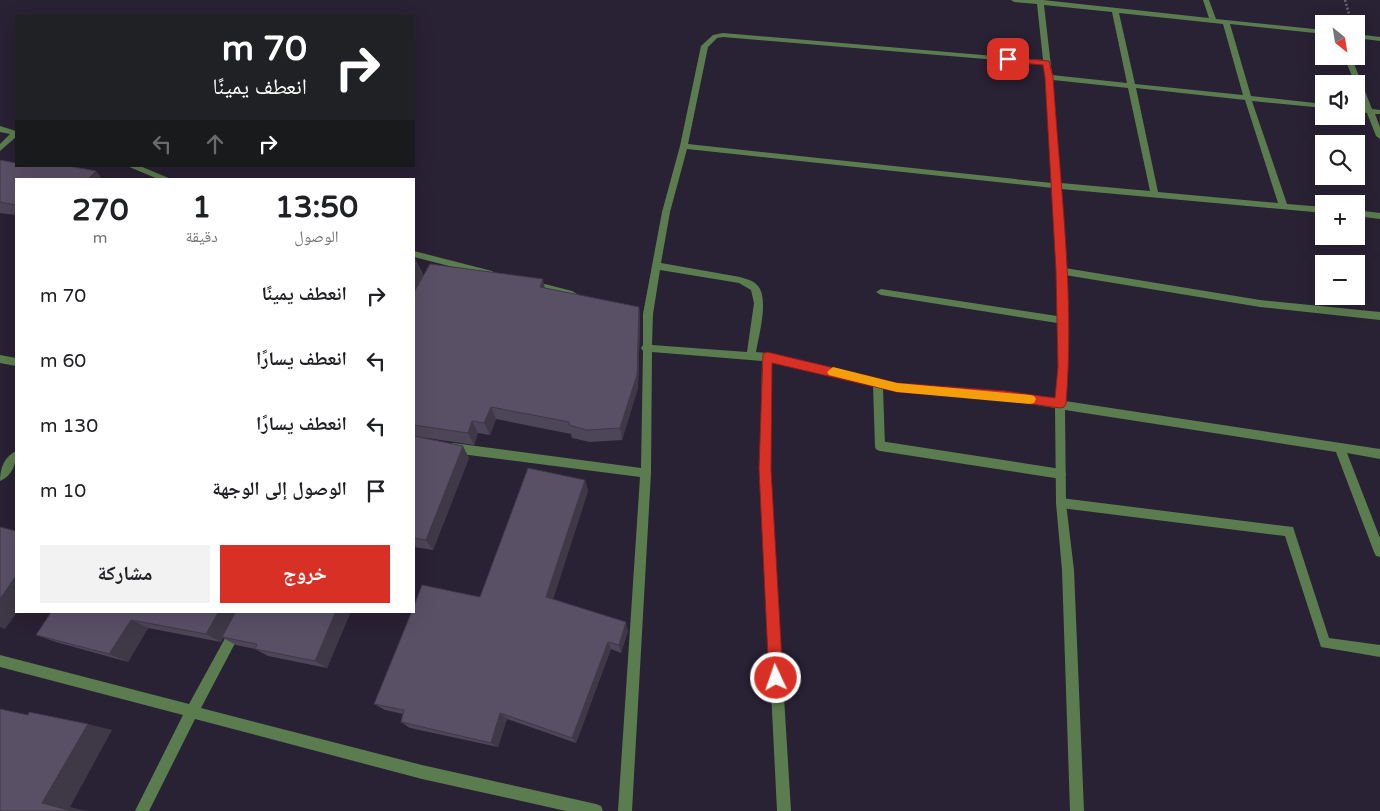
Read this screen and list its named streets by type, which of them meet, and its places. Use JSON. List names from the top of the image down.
{
  "north": "bottom right",
  "page": {
    "map_buttons": ["+", "−"],
    "turn": ["70 m", "انعطف يمينًا"],
    "eta": [
      "13:50",
      "الوصول",
      "1",
      "دقيقة",
      "270",
      "m"
    ],
    "list": [
      {
        "name": "انعطف يمينًا",
        "value": "70 m"
      },
      {
        "name": "انعطف يسارًا",
        "value": "60 m"
      },
      {
        "name": "انعطف يسارًا",
        "value": "130 m"
      },
      {
        "name": "الوصول إلى الوجهة",
        "value": "10 m"
      }
    ],
    "buttons": ["خروج", "مشاركة"]
  }
}
